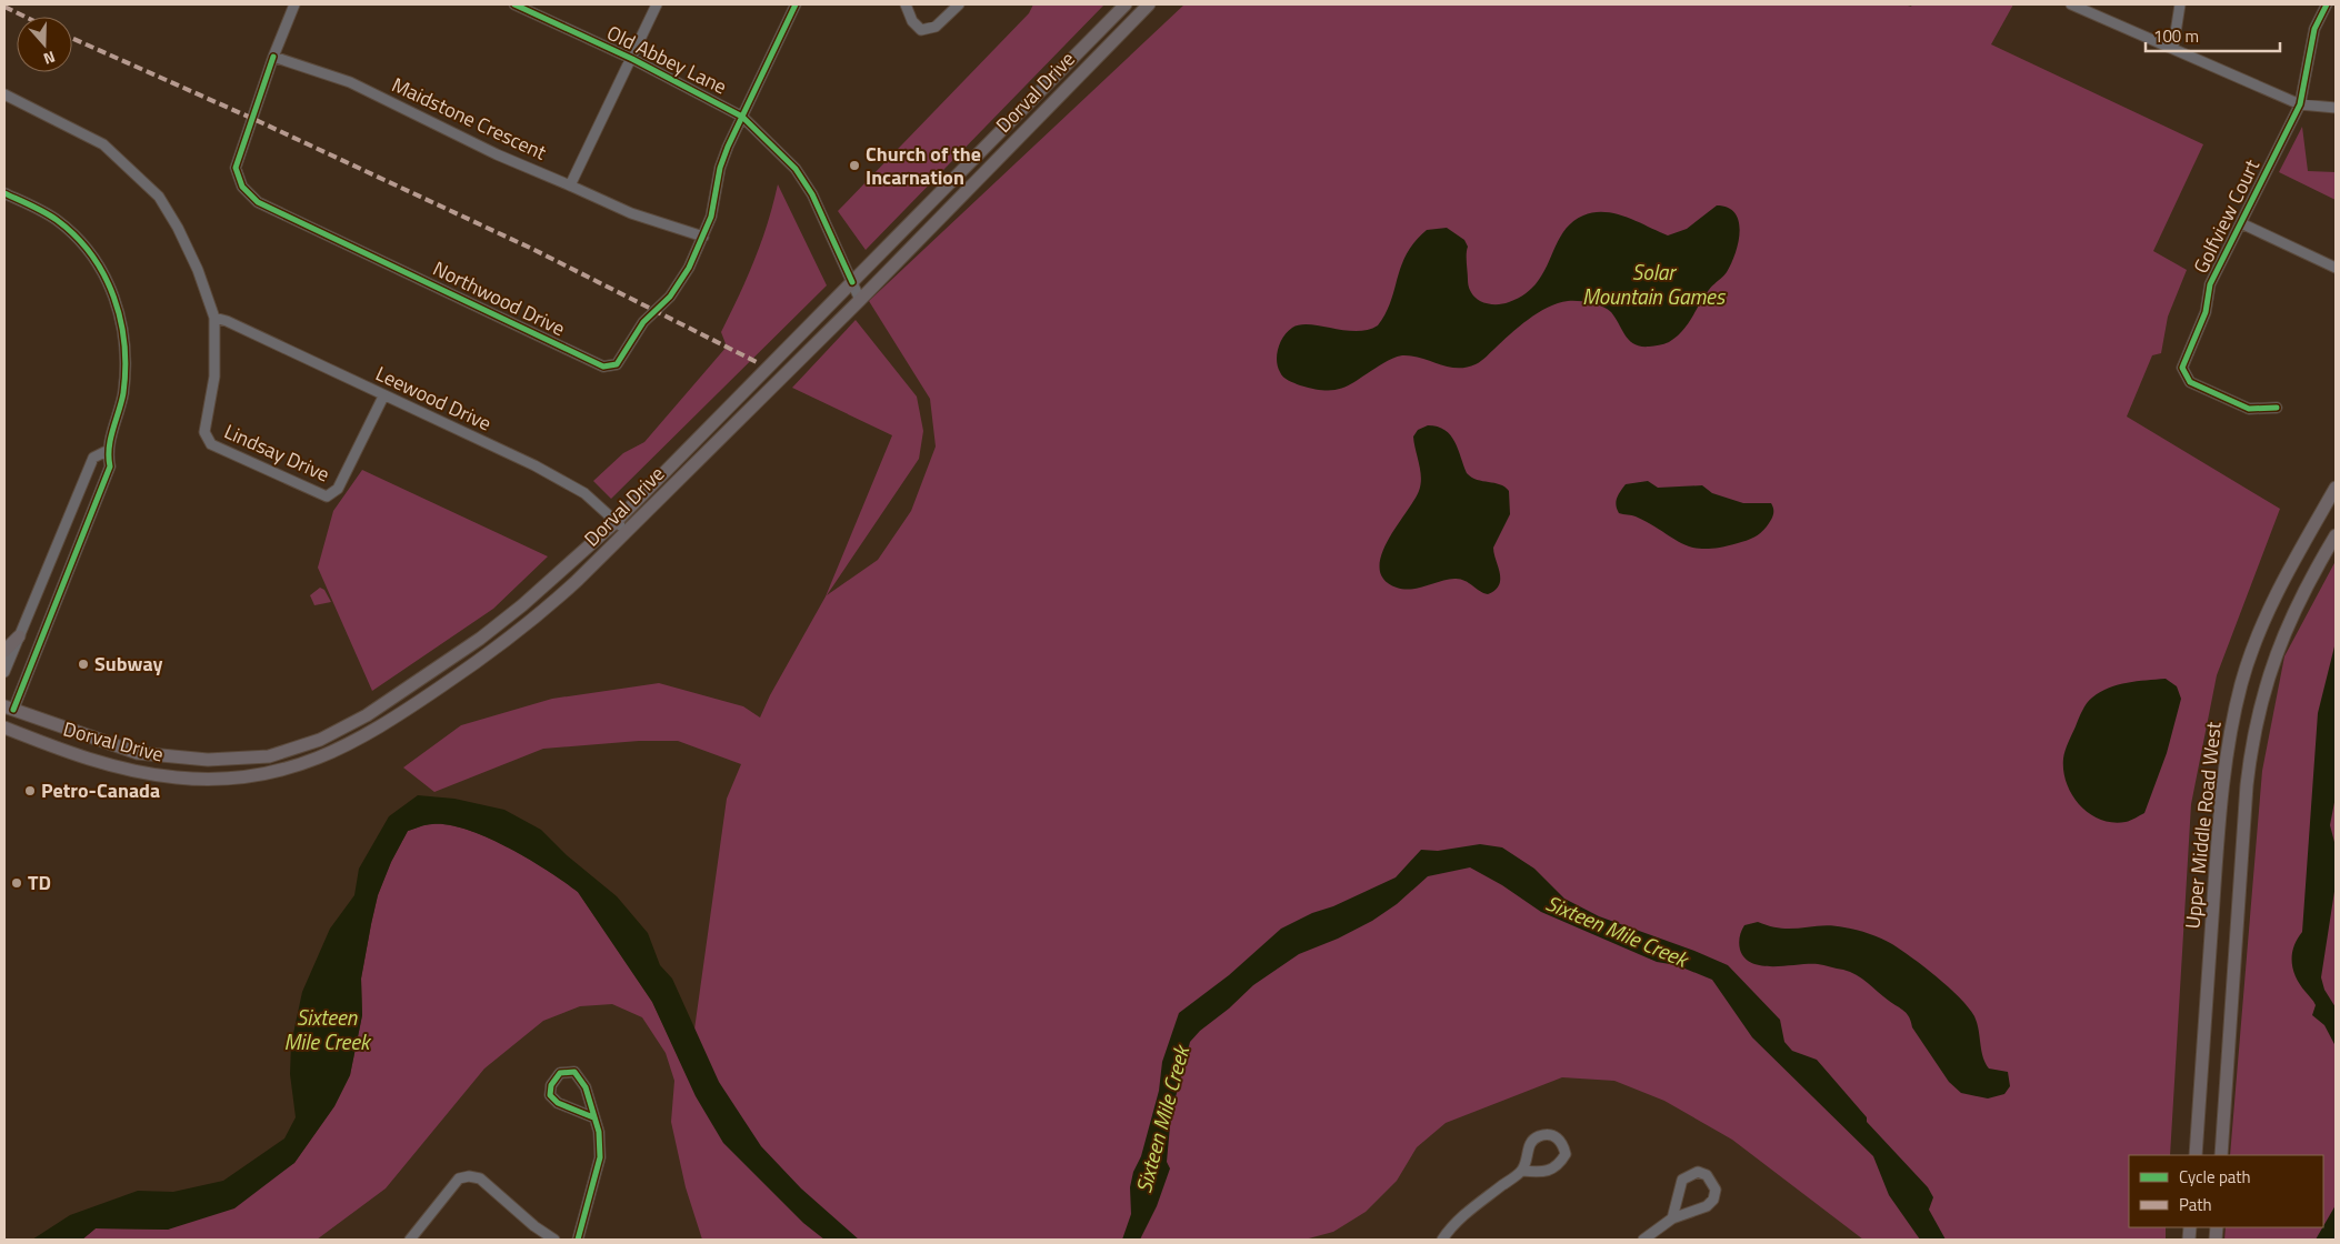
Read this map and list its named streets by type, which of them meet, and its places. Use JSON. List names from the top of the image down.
{
  "streets": {
    "main road": ["Dorval Drive", "Upper Middle Road West"],
    "street": [
      "Old Abbey Lane",
      "Maidstone Crescent",
      "Golfview Court",
      "Northwood Drive",
      "Leewood Drive",
      "Lindsay Drive"
    ]
  },
  "crossings": [
    ["Old Abbey Lane", "Dorval Drive"],
    ["Old Abbey Lane", "Northwood Drive"],
    ["Dorval Drive", "Leewood Drive"],
    ["Maidstone Crescent", "Northwood Drive"],
    ["Leewood Drive", "Lindsay Drive"]
  ],
  "water": ["Solar Mountain Games", "Sixteen Mile Creek"],
  "places": [
    "Church of the Incarnation",
    "Subway",
    "Petro-Canada",
    "TD"
  ],
  "legend": ["Cycle path", "Path"],
  "scale_bar": "100 m",
  "north": "bottom"
}
